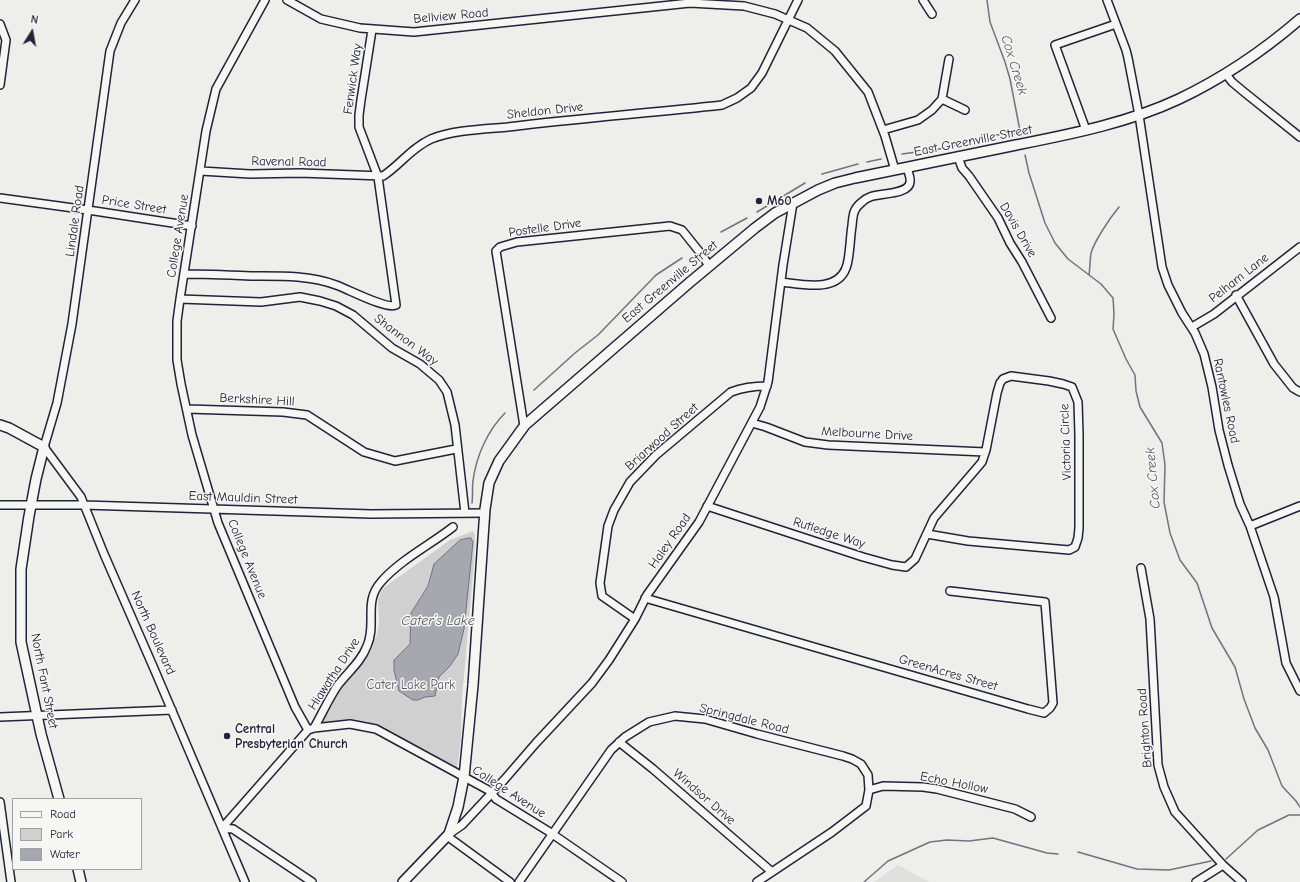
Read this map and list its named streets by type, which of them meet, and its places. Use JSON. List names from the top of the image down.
{
  "streets": {
    "main road": ["East Greenville Street", "North Boulevard", "North Fant Street"],
    "street": [
      "Bellview Road",
      "Fenwick Way",
      "Sheldon Drive",
      "Ravenal Road",
      "Price Street",
      "Lindale Road",
      "Postelle Drive",
      "Davis Drive",
      "College Avenue",
      "Pelham Lane",
      "Shannon Way",
      "Berkshire Hill",
      "Rantowles Road",
      "Melbourne Drive",
      "Briarwood Street",
      "Victoria Circle",
      "East Mauldin Street",
      "Rutledge Way",
      "Haley Road",
      "GreenAcres Street",
      "Hiawatha Drive",
      "Springdale Road",
      "Brighton Road",
      "Echo Hollow",
      "Windsor Drive"
    ]
  },
  "crossings": [
    ["Bellview Road", "Fenwick Way"],
    ["Bellview Road", "Sheldon Drive"],
    ["Bellview Road", "East Greenville Street"],
    ["Fenwick Way", "Sheldon Drive"],
    ["Fenwick Way", "Ravenal Road"],
    ["Fenwick Way", "Shannon Way"],
    ["Sheldon Drive", "Ravenal Road"],
    ["Sheldon Drive", "Shannon Way"],
    ["East Greenville Street", "Postelle Drive"],
    ["East Greenville Street", "Davis Drive"],
    ["East Greenville Street", "College Avenue"],
    ["East Greenville Street", "Rantowles Road"],
    ["East Greenville Street", "East Mauldin Street"],
    ["East Greenville Street", "Haley Road"],
    ["Ravenal Road", "College Avenue"],
    ["Ravenal Road", "Shannon Way"],
    ["Price Street", "Lindale Road"],
    ["Price Street", "College Avenue"],
    ["Lindale Road", "North Boulevard"],
    ["Lindale Road", "North Fant Street"],
    ["College Avenue", "Shannon Way"],
    ["College Avenue", "Berkshire Hill"],
    ["College Avenue", "East Mauldin Street"],
    ["College Avenue", "Haley Road"],
    ["College Avenue", "Hiawatha Drive"],
    ["College Avenue", "Springdale Road"],
    ["Pelham Lane", "Rantowles Road"],
    ["Shannon Way", "Berkshire Hill"],
    ["Shannon Way", "East Mauldin Street"],
    ["Melbourne Drive", "Victoria Circle"],
    ["Melbourne Drive", "Haley Road"],
    ["Briarwood Street", "Haley Road"],
    ["Victoria Circle", "Rutledge Way"],
    ["East Mauldin Street", "North Boulevard"],
    ["East Mauldin Street", "North Fant Street"],
    ["Rutledge Way", "Haley Road"],
    ["Haley Road", "GreenAcres Street"],
    ["North Boulevard", "Hiawatha Drive"],
    ["North Boulevard", "North Fant Street"],
    ["Springdale Road", "Echo Hollow"],
    ["Springdale Road", "Windsor Drive"]
  ],
  "water": ["Cox Creek", "Cater’s Lake"],
  "parks": ["Cater Lake Park"],
  "places": ["M60", "Central Presbyterian Church"],
  "legend": ["Road", "Park", "Water"],
  "north": "top"
}
